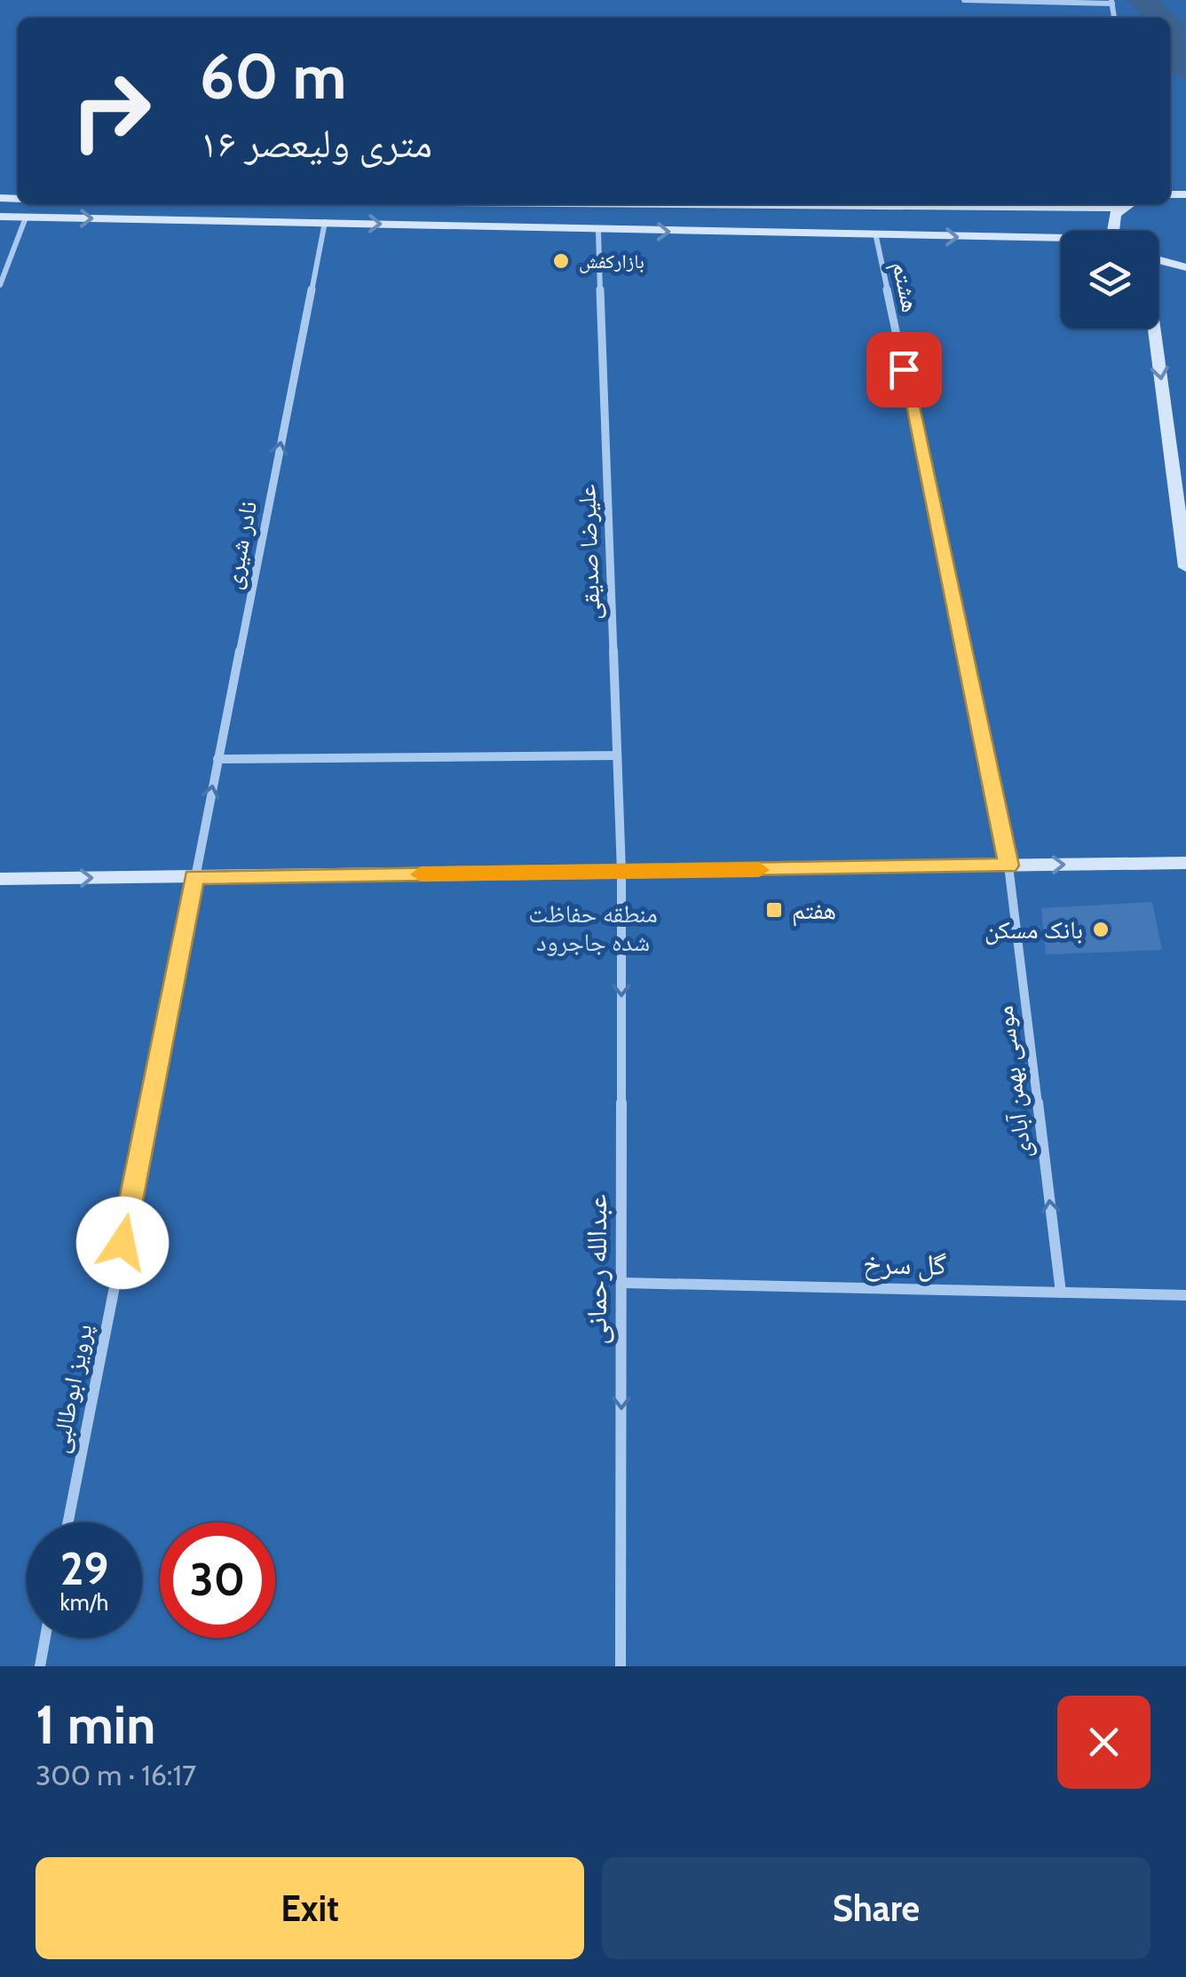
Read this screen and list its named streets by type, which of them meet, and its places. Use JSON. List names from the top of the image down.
{
  "streets": {
    "street": [
      "هشتم",
      "نادر شیری",
      "علیرضا صدیقی",
      "موسی بهمن آبادی",
      "گل سرخ",
      "عبدالله رحمانی",
      "پرویز ابوطالبی"
    ]
  },
  "crossings": [
    ["هشتم", "موسی بهمن آبادی"],
    ["نادر شیری", "پرویز ابوطالبی"],
    ["علیرضا صدیقی", "عبدالله رحمانی"],
    ["موسی بهمن آبادی", "گل سرخ"],
    ["گل سرخ", "عبدالله رحمانی"]
  ],
  "one_way": ["نادر شیری", "موسی بهمن آبادی", "عبدالله رحمانی"],
  "parks": ["منطقه حفاظت شده جاجرود"],
  "places": {
    "other": ["بازارکفش", "بانک مسکن"],
    "transit": ["هفتم"]
  },
  "page": {
    "turn": ["60 m", "۱۶ متری ولیعصر"],
    "speed": "29 km/h",
    "limit": "30",
    "heading": ["1 min", "300 m · 16:17"],
    "buttons": ["Exit", "Share"]
  }
}
